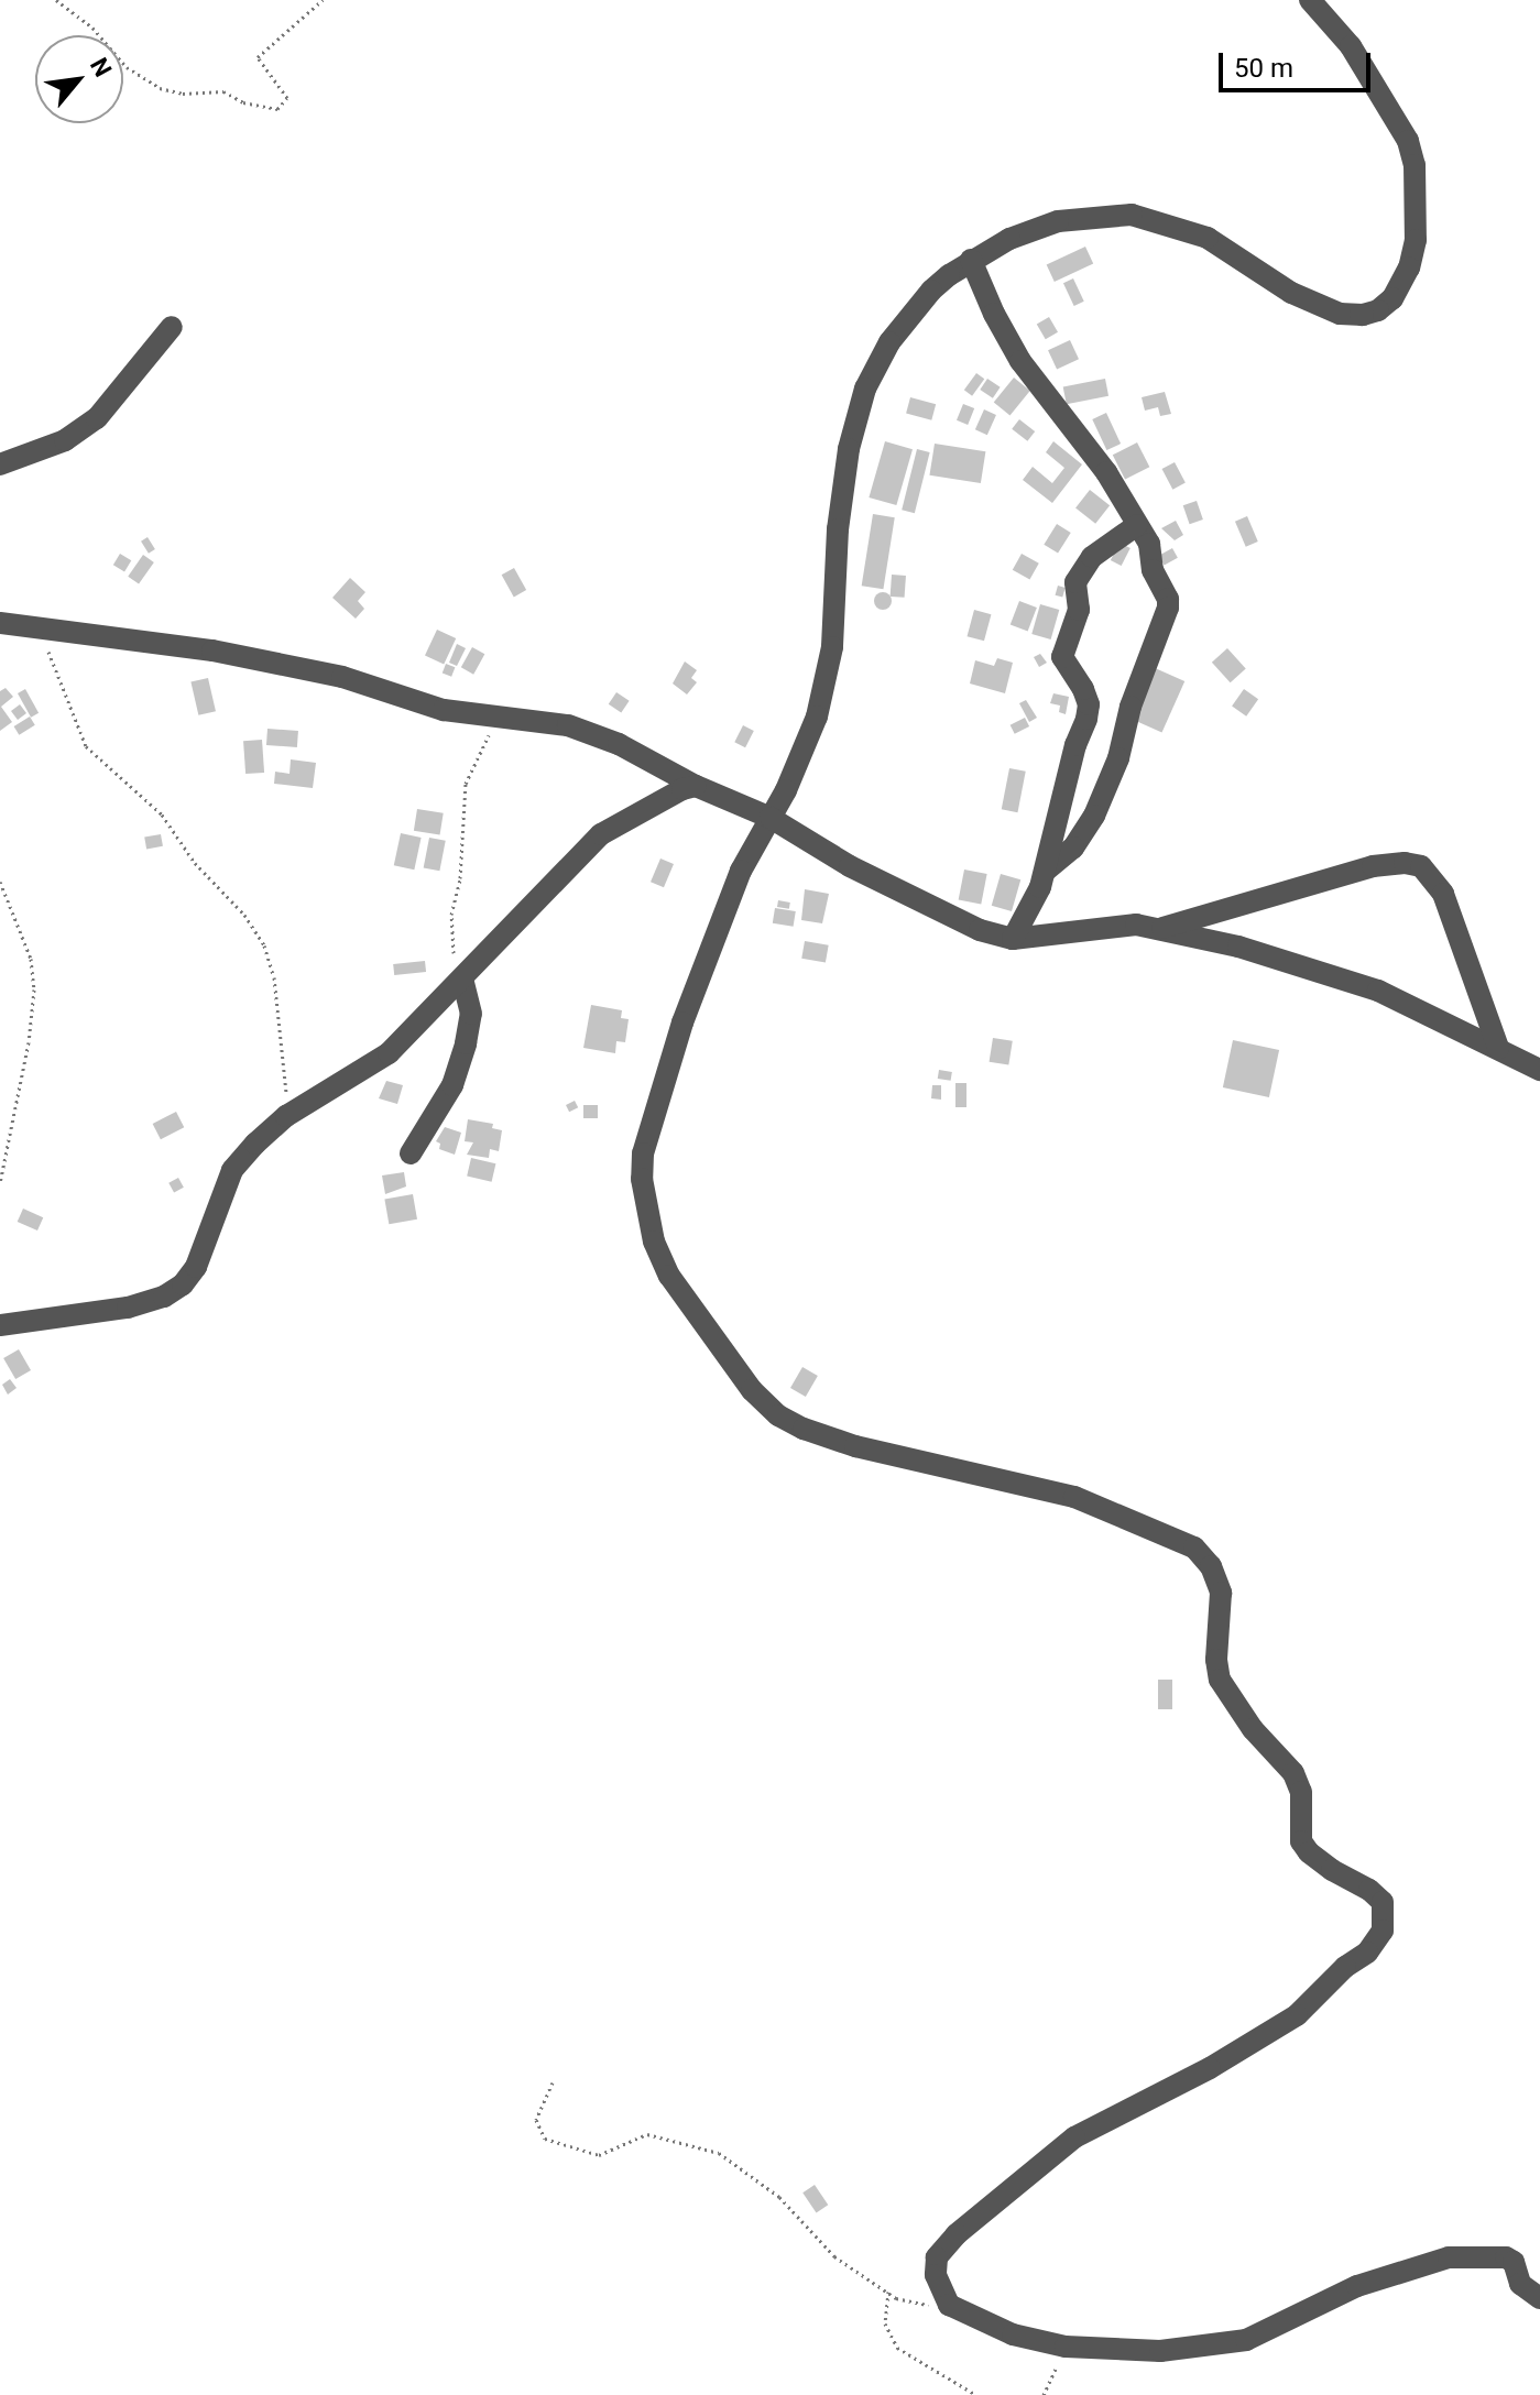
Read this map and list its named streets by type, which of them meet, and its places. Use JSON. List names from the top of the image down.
{
  "scale_bar": "50 m",
  "north": "top right"
}
